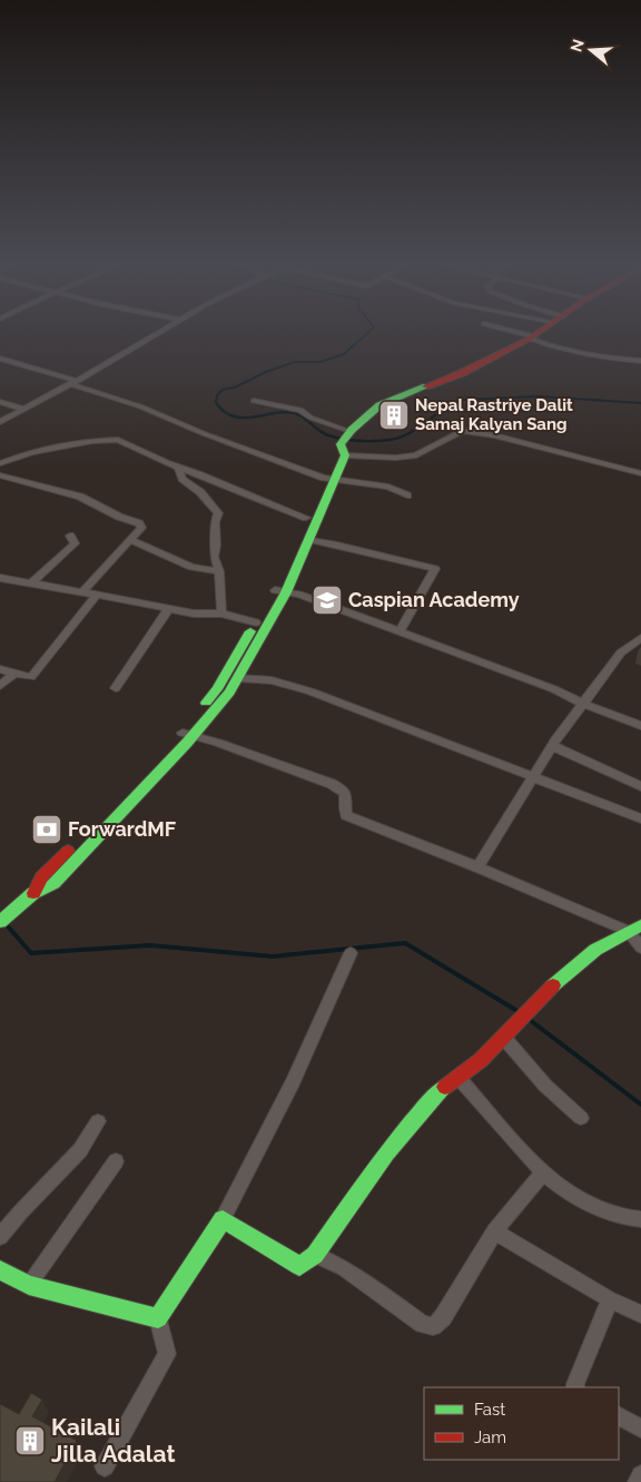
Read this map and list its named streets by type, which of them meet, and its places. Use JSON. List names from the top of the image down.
{
  "places": {
    "building": ["Nepal Rastriye Dalit Samaj Kalyan Sang", "Kailali Jilla Adalat"],
    "school or university": ["Caspian Academy"],
    "bank": ["ForwardMF"]
  },
  "legend": ["Fast", "Jam"],
  "north": "left"
}
